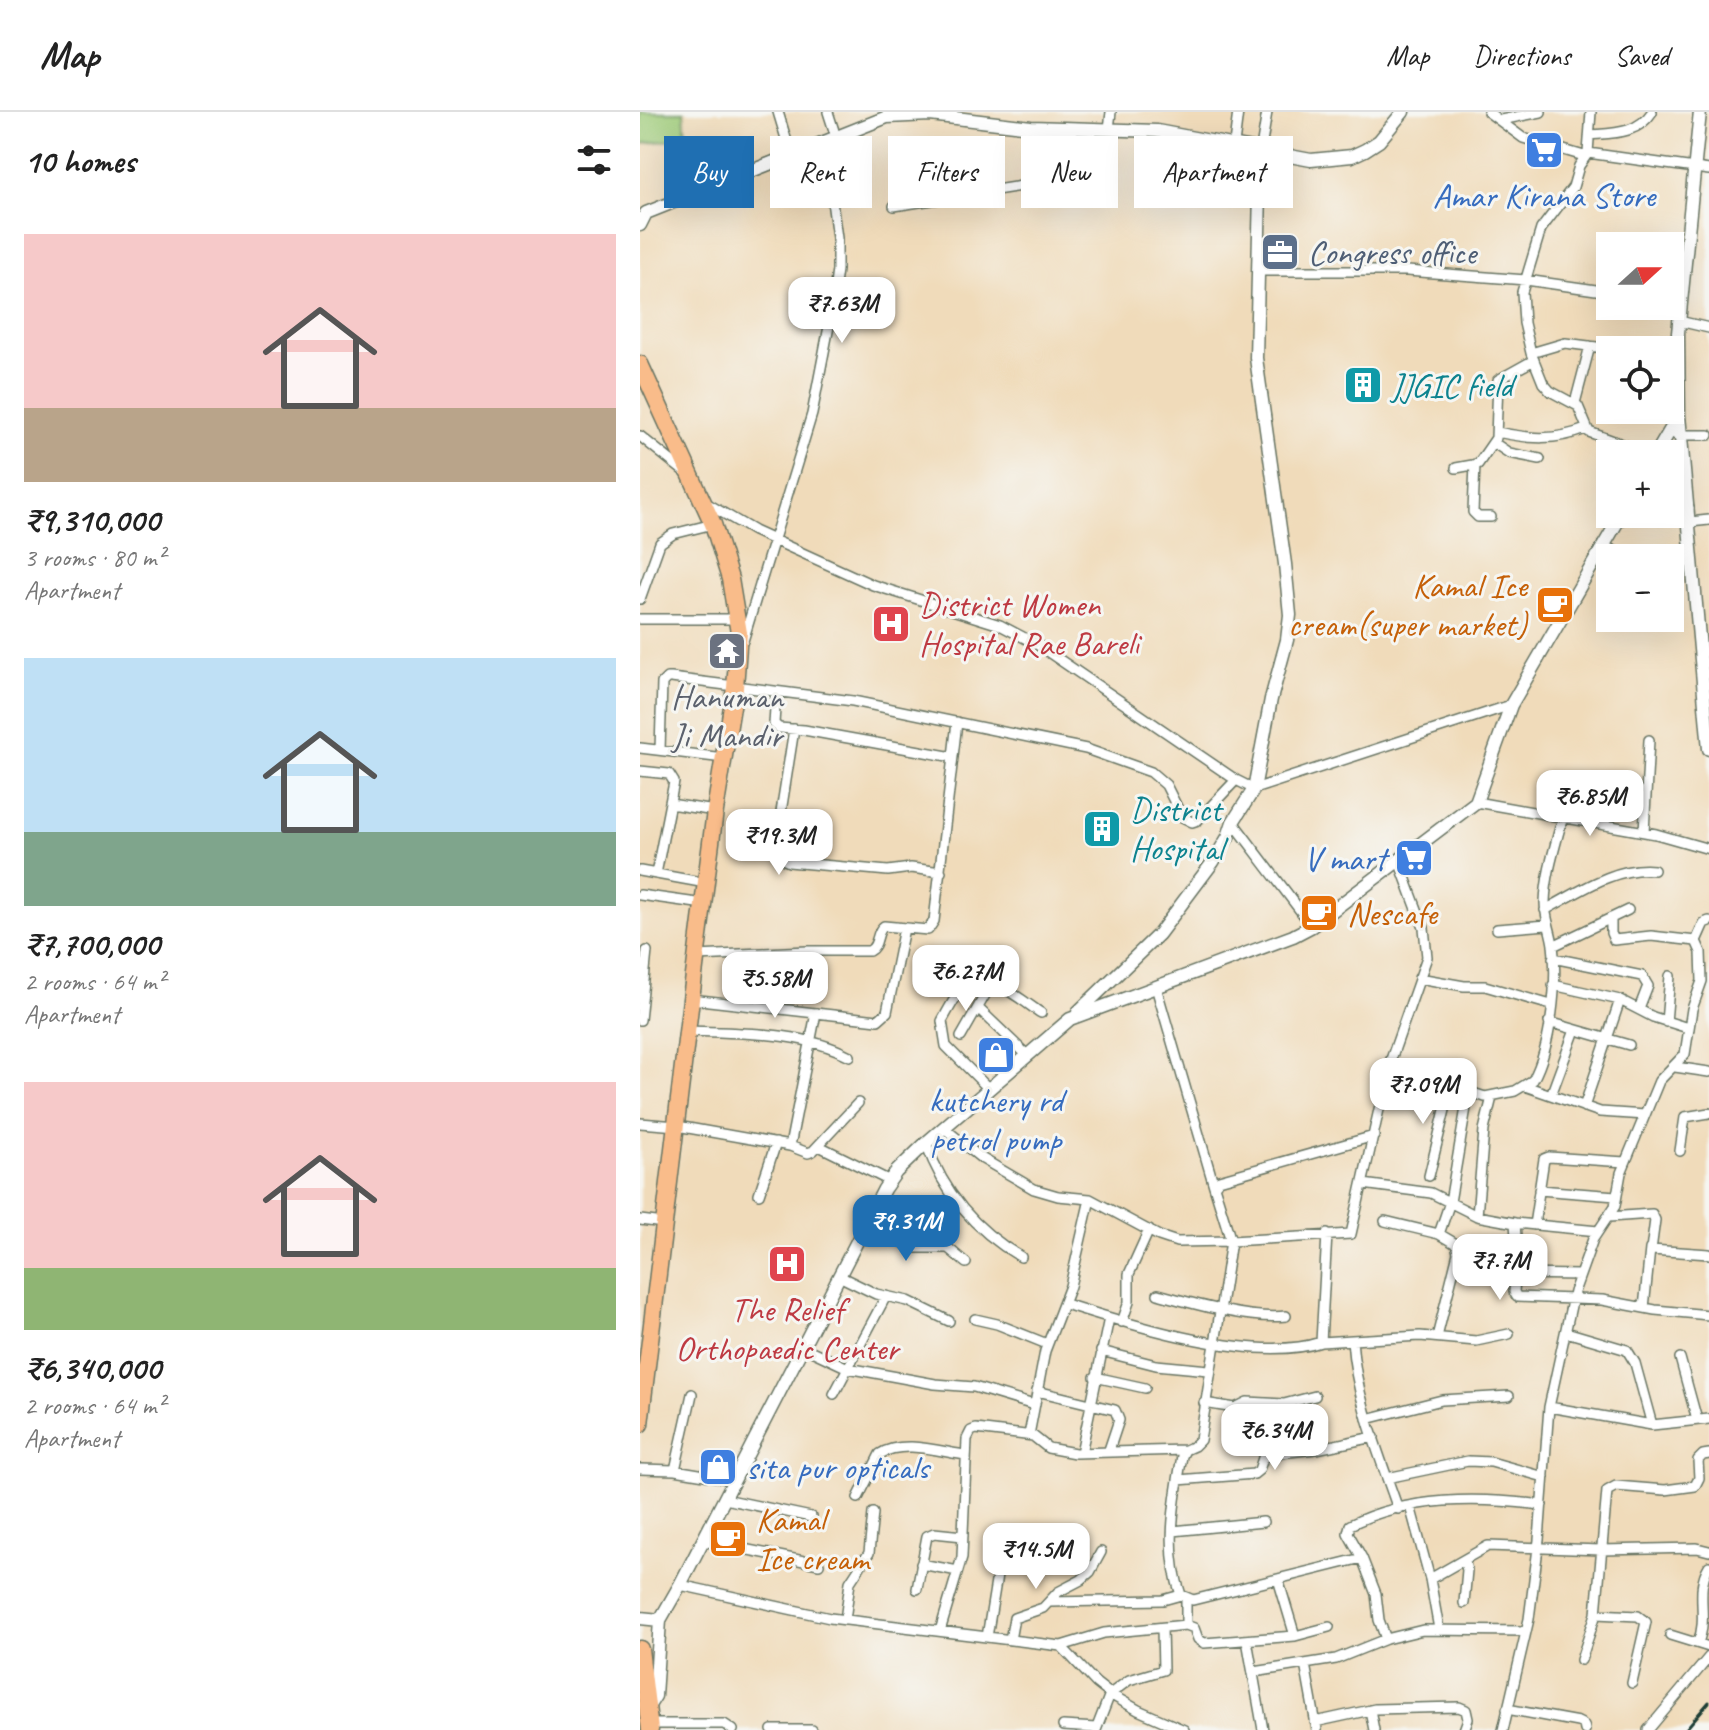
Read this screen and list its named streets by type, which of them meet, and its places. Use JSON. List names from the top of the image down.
{
  "places": {
    "supermarket": ["Amar Kirana Store", "V mart"],
    "office": ["Congress office"],
    "building": ["JJGIC field", "District Hospital"],
    "cafe": ["Kamal Ice cream(super market)", "Nescafe", "Kamal Ice cream"],
    "hospital": ["District Women Hospital Rae Bareli", "The Relief Orthopaedic Center"],
    "temple": ["Hanuman Ji Mandir"],
    "shop": ["kutchery rd petrol pump", "sita pur opticals"]
  },
  "north": "right",
  "page": {
    "header": "Map",
    "nav": ["Map", "Directions", "Saved"],
    "heading": "10 homes",
    "chip": [
      "Buy",
      "Rent",
      "Filters",
      "New",
      "Apartment"
    ],
    "list": [
      {
        "name": "₹9,310,000",
        "note": "3 rooms · 80 m² · Apartment"
      },
      {
        "name": "₹7,700,000",
        "note": "2 rooms · 64 m² · Apartment"
      },
      {
        "name": "₹6,340,000",
        "note": "2 rooms · 64 m² · Apartment"
      }
    ],
    "map_buttons": ["+", "−"],
    "price": [
      "₹7.63M",
      "₹6.85M",
      "₹19.3M",
      "₹6.27M",
      "₹5.58M",
      "₹7.09M",
      "₹9.31M",
      "₹7.7M",
      "₹6.34M",
      "₹14.5M"
    ]
  }
}
